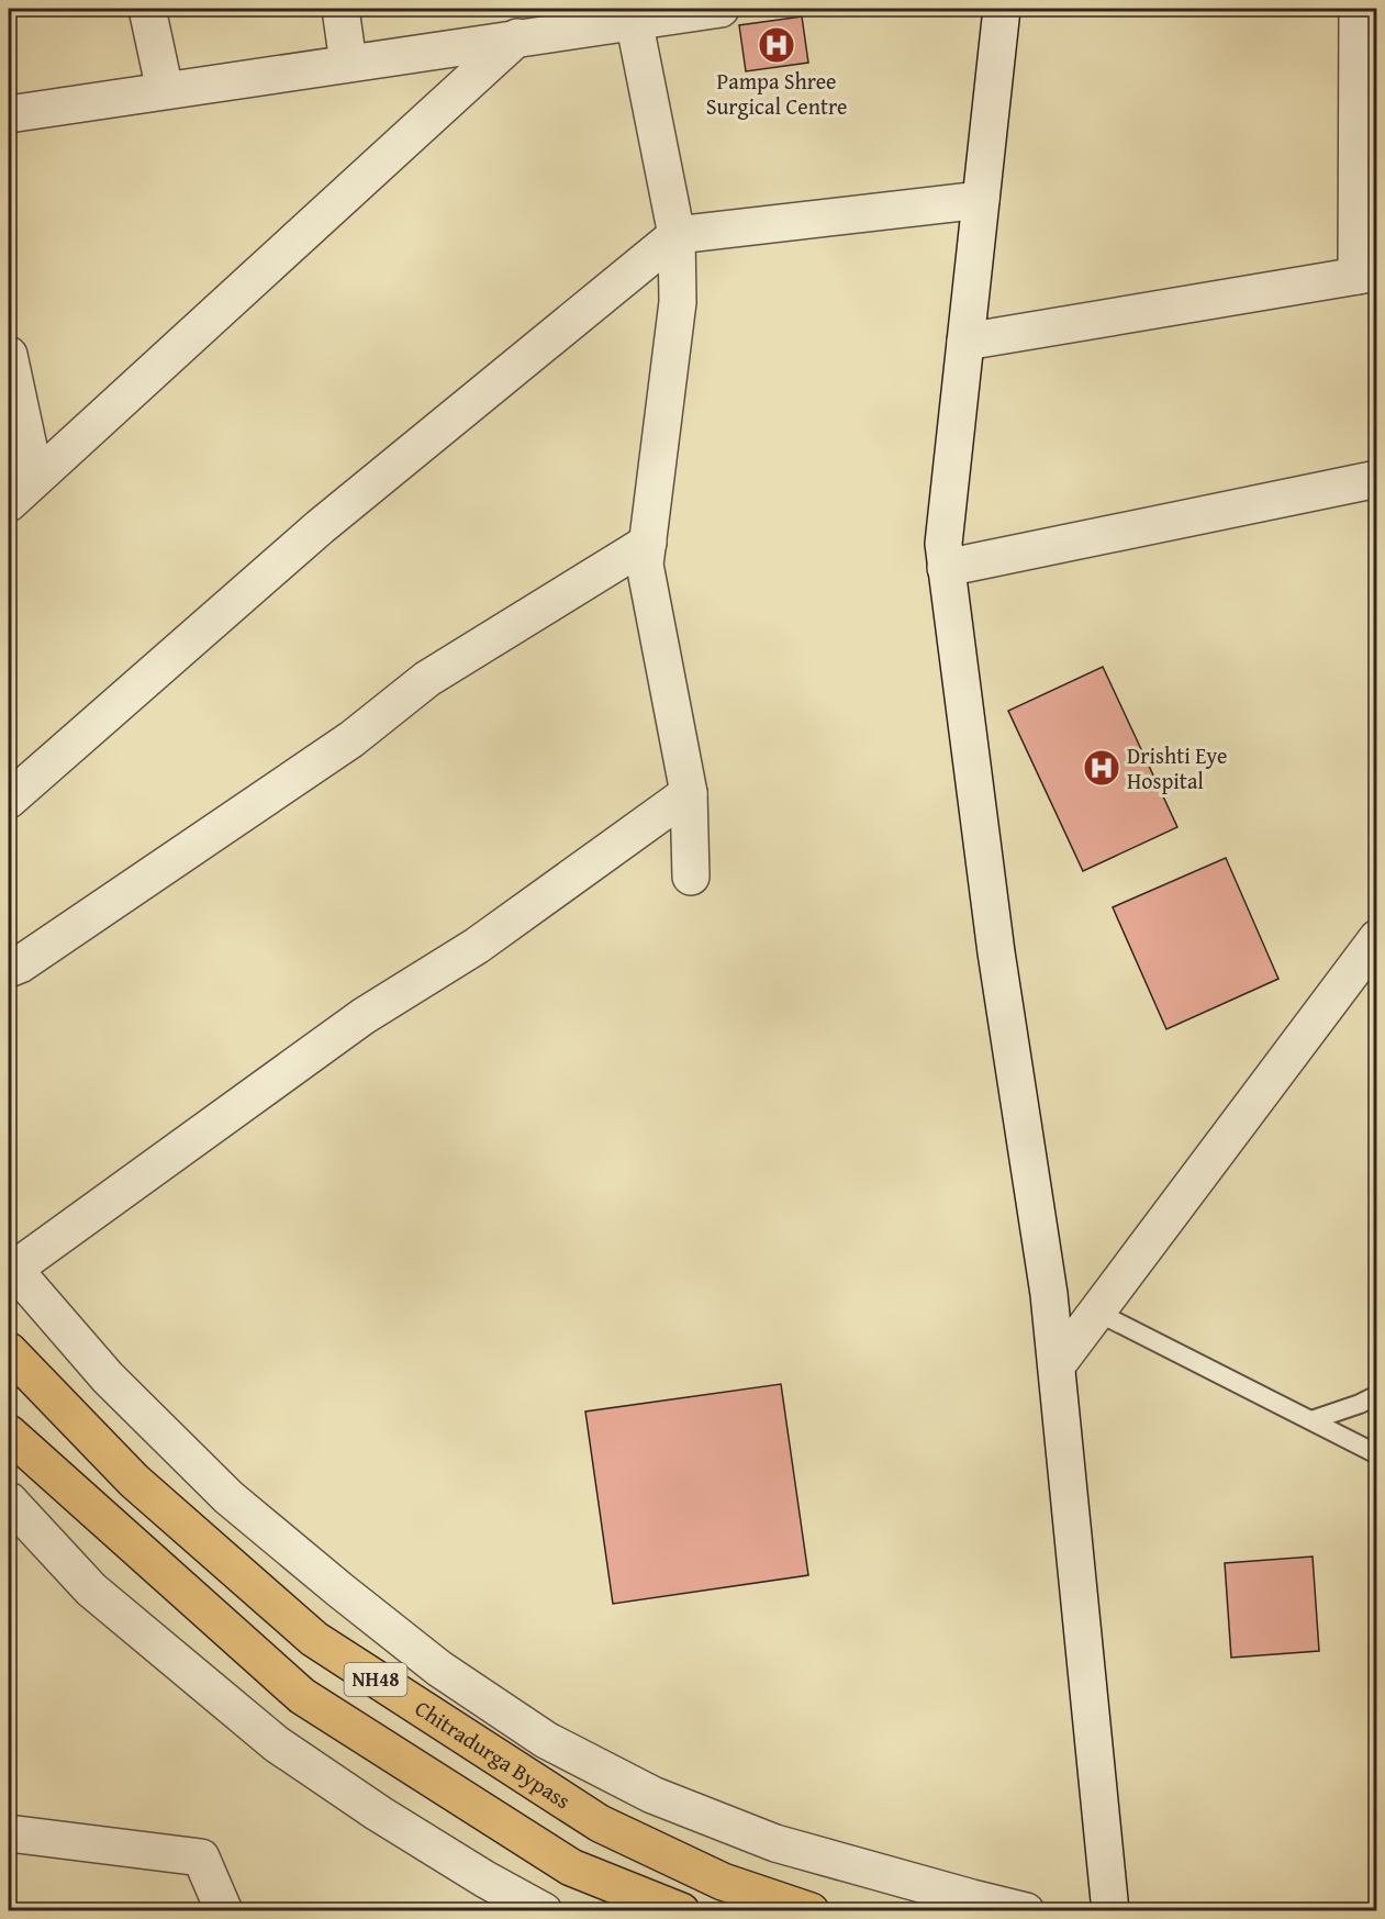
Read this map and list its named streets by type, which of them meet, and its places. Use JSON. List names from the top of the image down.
{
  "streets": {
    "main road": ["NH48", "Chitradurga Bypass"]
  },
  "places": {
    "hospital": ["Pampa Shree Surgical Centre", "Drishti Eye Hospital"]
  }
}
